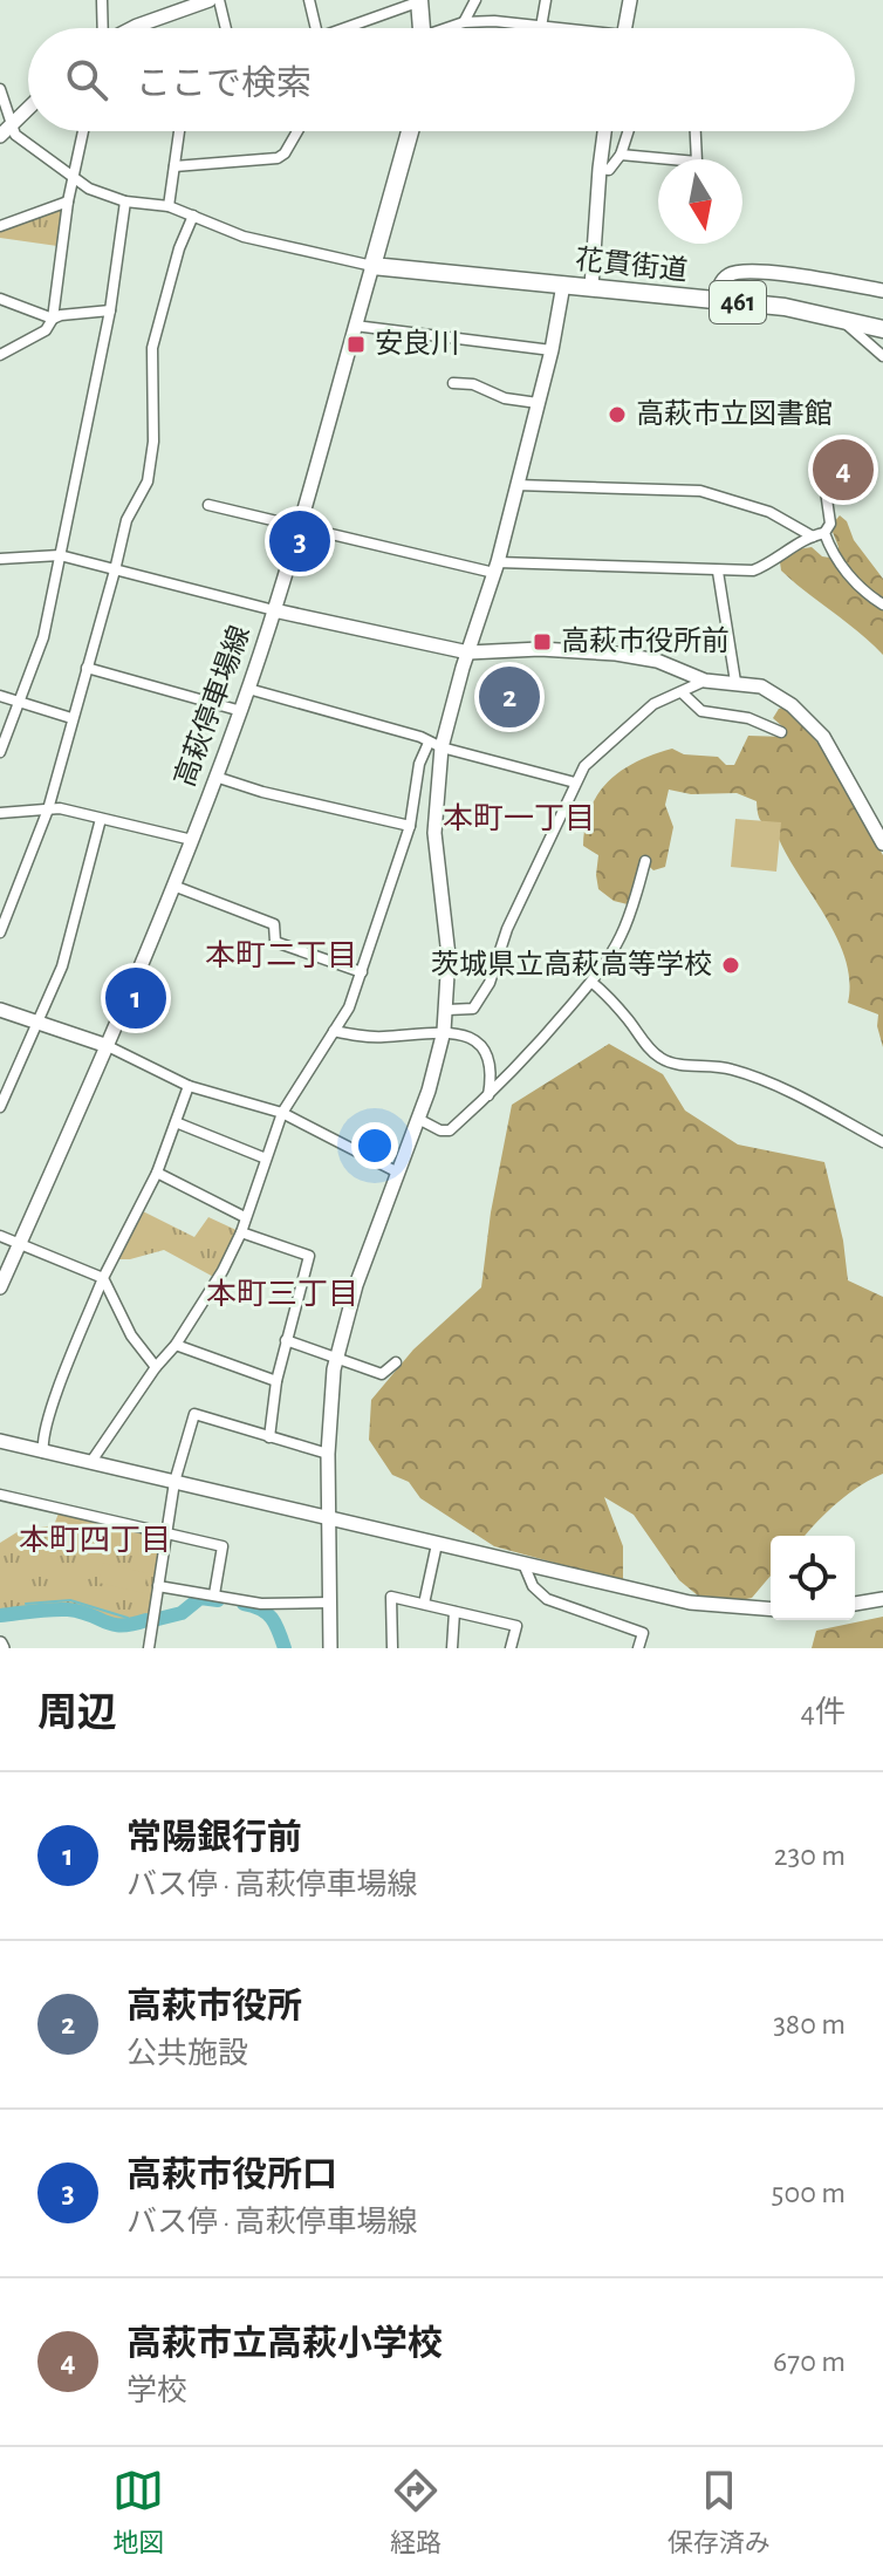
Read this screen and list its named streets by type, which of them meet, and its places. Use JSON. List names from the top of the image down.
{
  "streets": {
    "highway": ["花貫街道", "461"],
    "street": ["高萩停車場線"]
  },
  "crossings": [
    ["花貫街道", "高萩停車場線"]
  ],
  "districts": [
    "本町一丁目",
    "本町二丁目",
    "本町三丁目",
    "本町四丁目"
  ],
  "places": {
    "transit": ["安良川", "高萩市役所前"],
    "other": ["高萩市立図書館", "茨城県立高萩高等学校"]
  },
  "north": "bottom",
  "page": {
    "search": "ここで検索",
    "pins": [
      "4",
      "3",
      "2",
      "1"
    ],
    "heading": ["周辺", "4件"],
    "list": [
      {
        "mark": "1",
        "name": "常陽銀行前",
        "note": "バス停 · 高萩停車場線",
        "value": "230 m"
      },
      {
        "mark": "2",
        "name": "高萩市役所",
        "note": "公共施設",
        "value": "380 m"
      },
      {
        "mark": "3",
        "name": "高萩市役所口",
        "note": "バス停 · 高萩停車場線",
        "value": "500 m"
      },
      {
        "mark": "4",
        "name": "高萩市立高萩小学校",
        "note": "学校",
        "value": "670 m"
      }
    ],
    "nav": ["地図", "経路", "保存済み"]
  }
}
